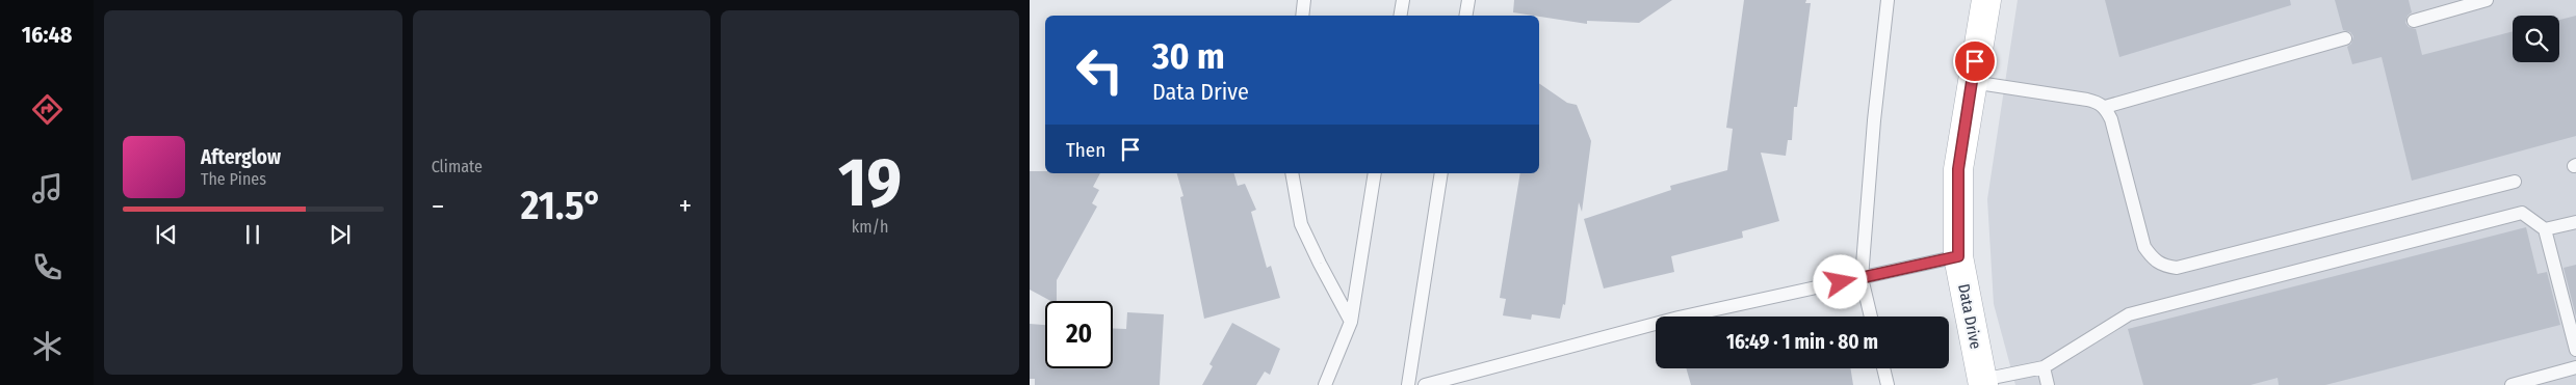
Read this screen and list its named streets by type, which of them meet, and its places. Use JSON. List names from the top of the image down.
{
  "streets": {
    "street": ["Data Drive"]
  },
  "page": {
    "tabs": "16:48",
    "tile": [
      "Climate",
      ["19", "km/h"]
    ],
    "turn": ["30 m", "Data Drive"],
    "then": "Then",
    "song": ["Afterglow", "The Pines"],
    "heat": ["−", "21.5°", "+"],
    "limit": "20",
    "trip": "16:49 · 1 min · 80 m"
  }
}
